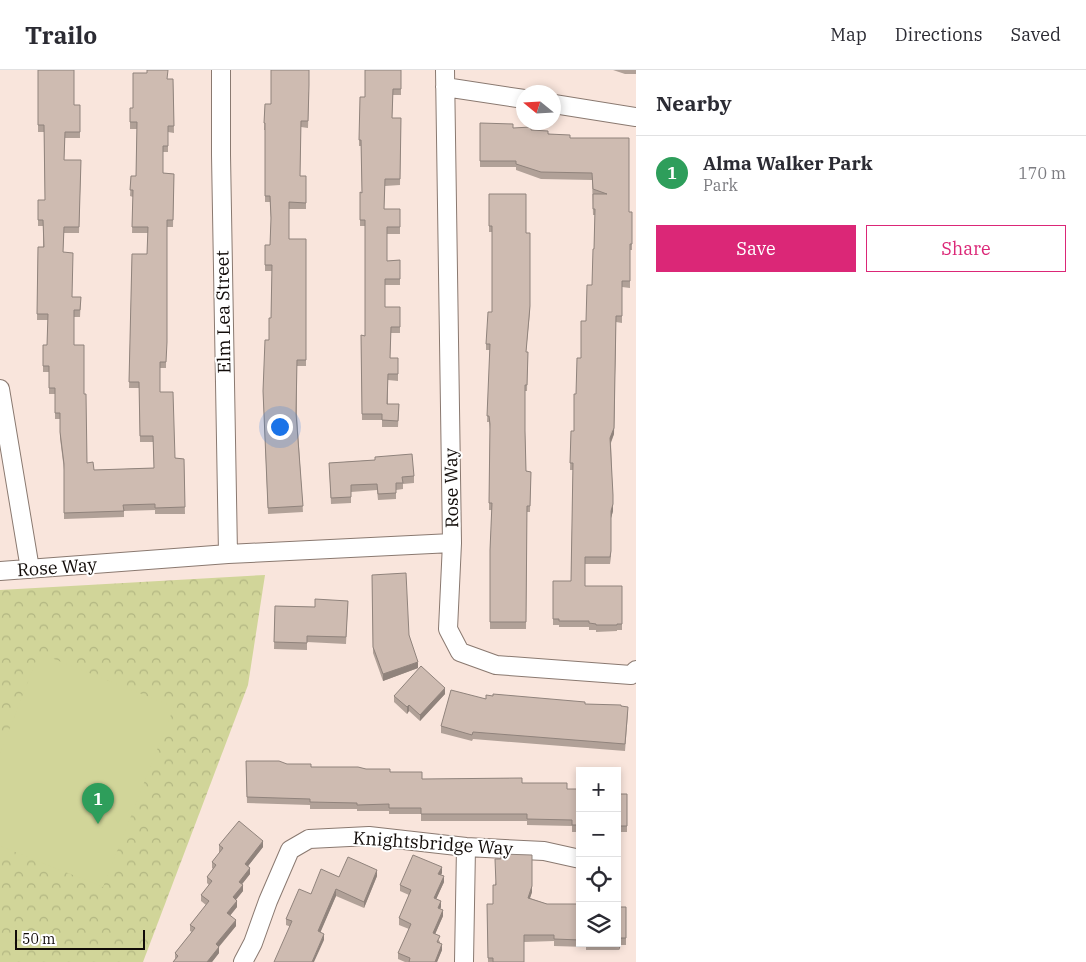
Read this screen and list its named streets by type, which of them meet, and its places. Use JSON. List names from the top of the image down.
{
  "streets": {
    "street": ["Elm Lea Street", "Rose Way", "Knightsbridge Way"]
  },
  "crossings": [
    ["Elm Lea Street", "Rose Way"]
  ],
  "scale_bar": "50 m",
  "north": "left",
  "page": {
    "header": "Trailo",
    "nav": ["Map", "Directions", "Saved"],
    "heading": "Nearby",
    "list": [
      {
        "mark": "1",
        "name": "Alma Walker Park",
        "note": "Park",
        "value": "170 m"
      }
    ],
    "buttons": ["Save", "Share"],
    "map_buttons": ["+", "−"],
    "pins": "1",
    "scale": "50 m"
  }
}
